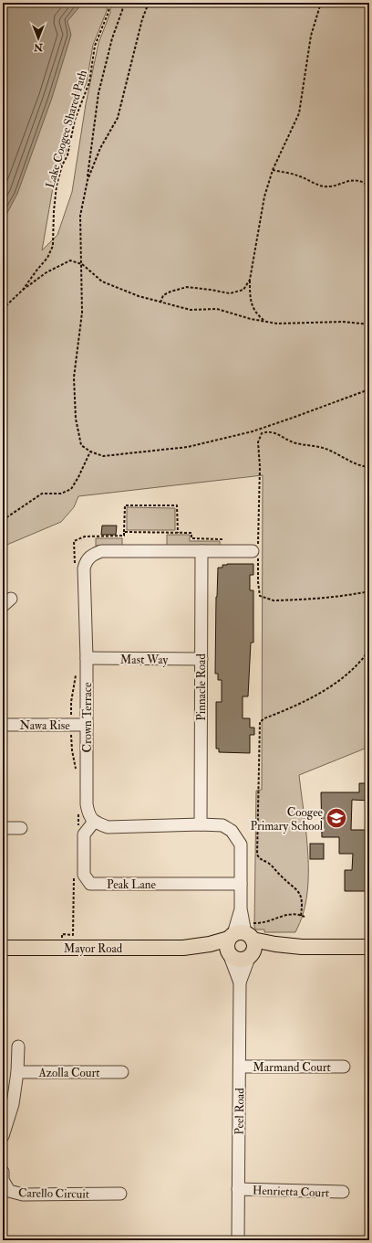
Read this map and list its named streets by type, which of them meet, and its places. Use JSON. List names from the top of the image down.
{
  "streets": {
    "main road": ["Mayor Road"],
    "street": [
      "Mast Way",
      "Pinnacle Road",
      "Crown Terrace",
      "Nawa Rise",
      "Peak Lane",
      "Marmand Court",
      "Azolla Court",
      "Peel Road",
      "Henrietta Court",
      "Carello Circuit"
    ],
    "path": ["Lake Coogee Shared Path"]
  },
  "crossings": [
    ["Mast Way", "Pinnacle Road"],
    ["Mast Way", "Crown Terrace"],
    ["Pinnacle Road", "Crown Terrace"],
    ["Crown Terrace", "Nawa Rise"],
    ["Crown Terrace", "Peak Lane"],
    ["Mayor Road", "Peel Road"],
    ["Marmand Court", "Peel Road"],
    ["Peel Road", "Henrietta Court"]
  ],
  "places": {
    "school or university": ["Coogee Primary School"]
  },
  "north": "bottom"
}
